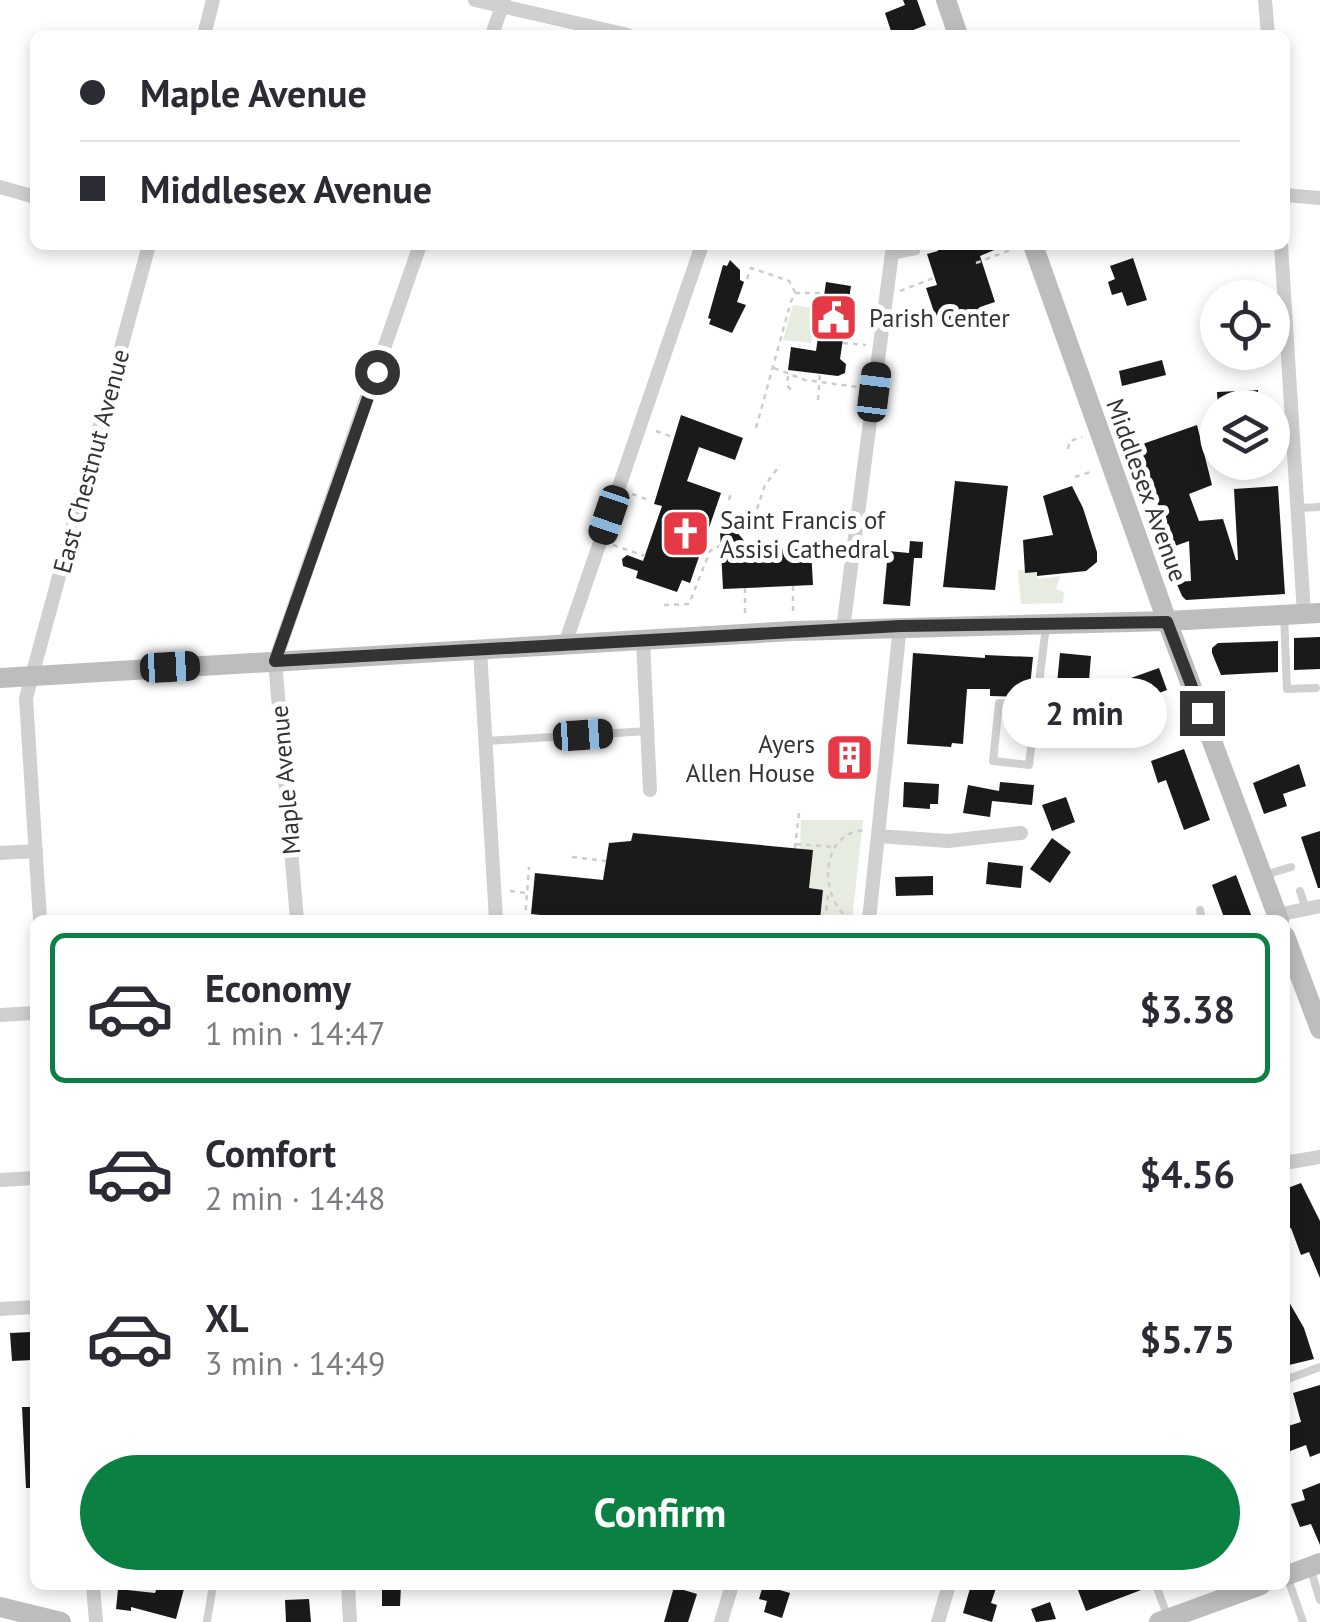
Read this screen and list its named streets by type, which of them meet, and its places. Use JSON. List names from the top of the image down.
{
  "streets": {
    "street": ["East Chestnut Avenue", "Middlesex Avenue", "Maple Avenue"]
  },
  "places": {
    "public building": ["Parish Center"],
    "church": ["Saint Francis of Assisi Cathedral"],
    "building": ["Ayers Allen House"]
  },
  "page": {
    "banner": ["Maple Avenue", "Middlesex Avenue"],
    "bubble": "2 min",
    "list": [
      {
        "name": "Economy",
        "note": "1 min · 14:47",
        "value": "$3.38"
      },
      {
        "name": "Comfort",
        "note": "2 min · 14:48",
        "value": "$4.56"
      },
      {
        "name": "XL",
        "note": "3 min · 14:49",
        "value": "$5.75"
      }
    ],
    "buttons": "Confirm"
  }
}
